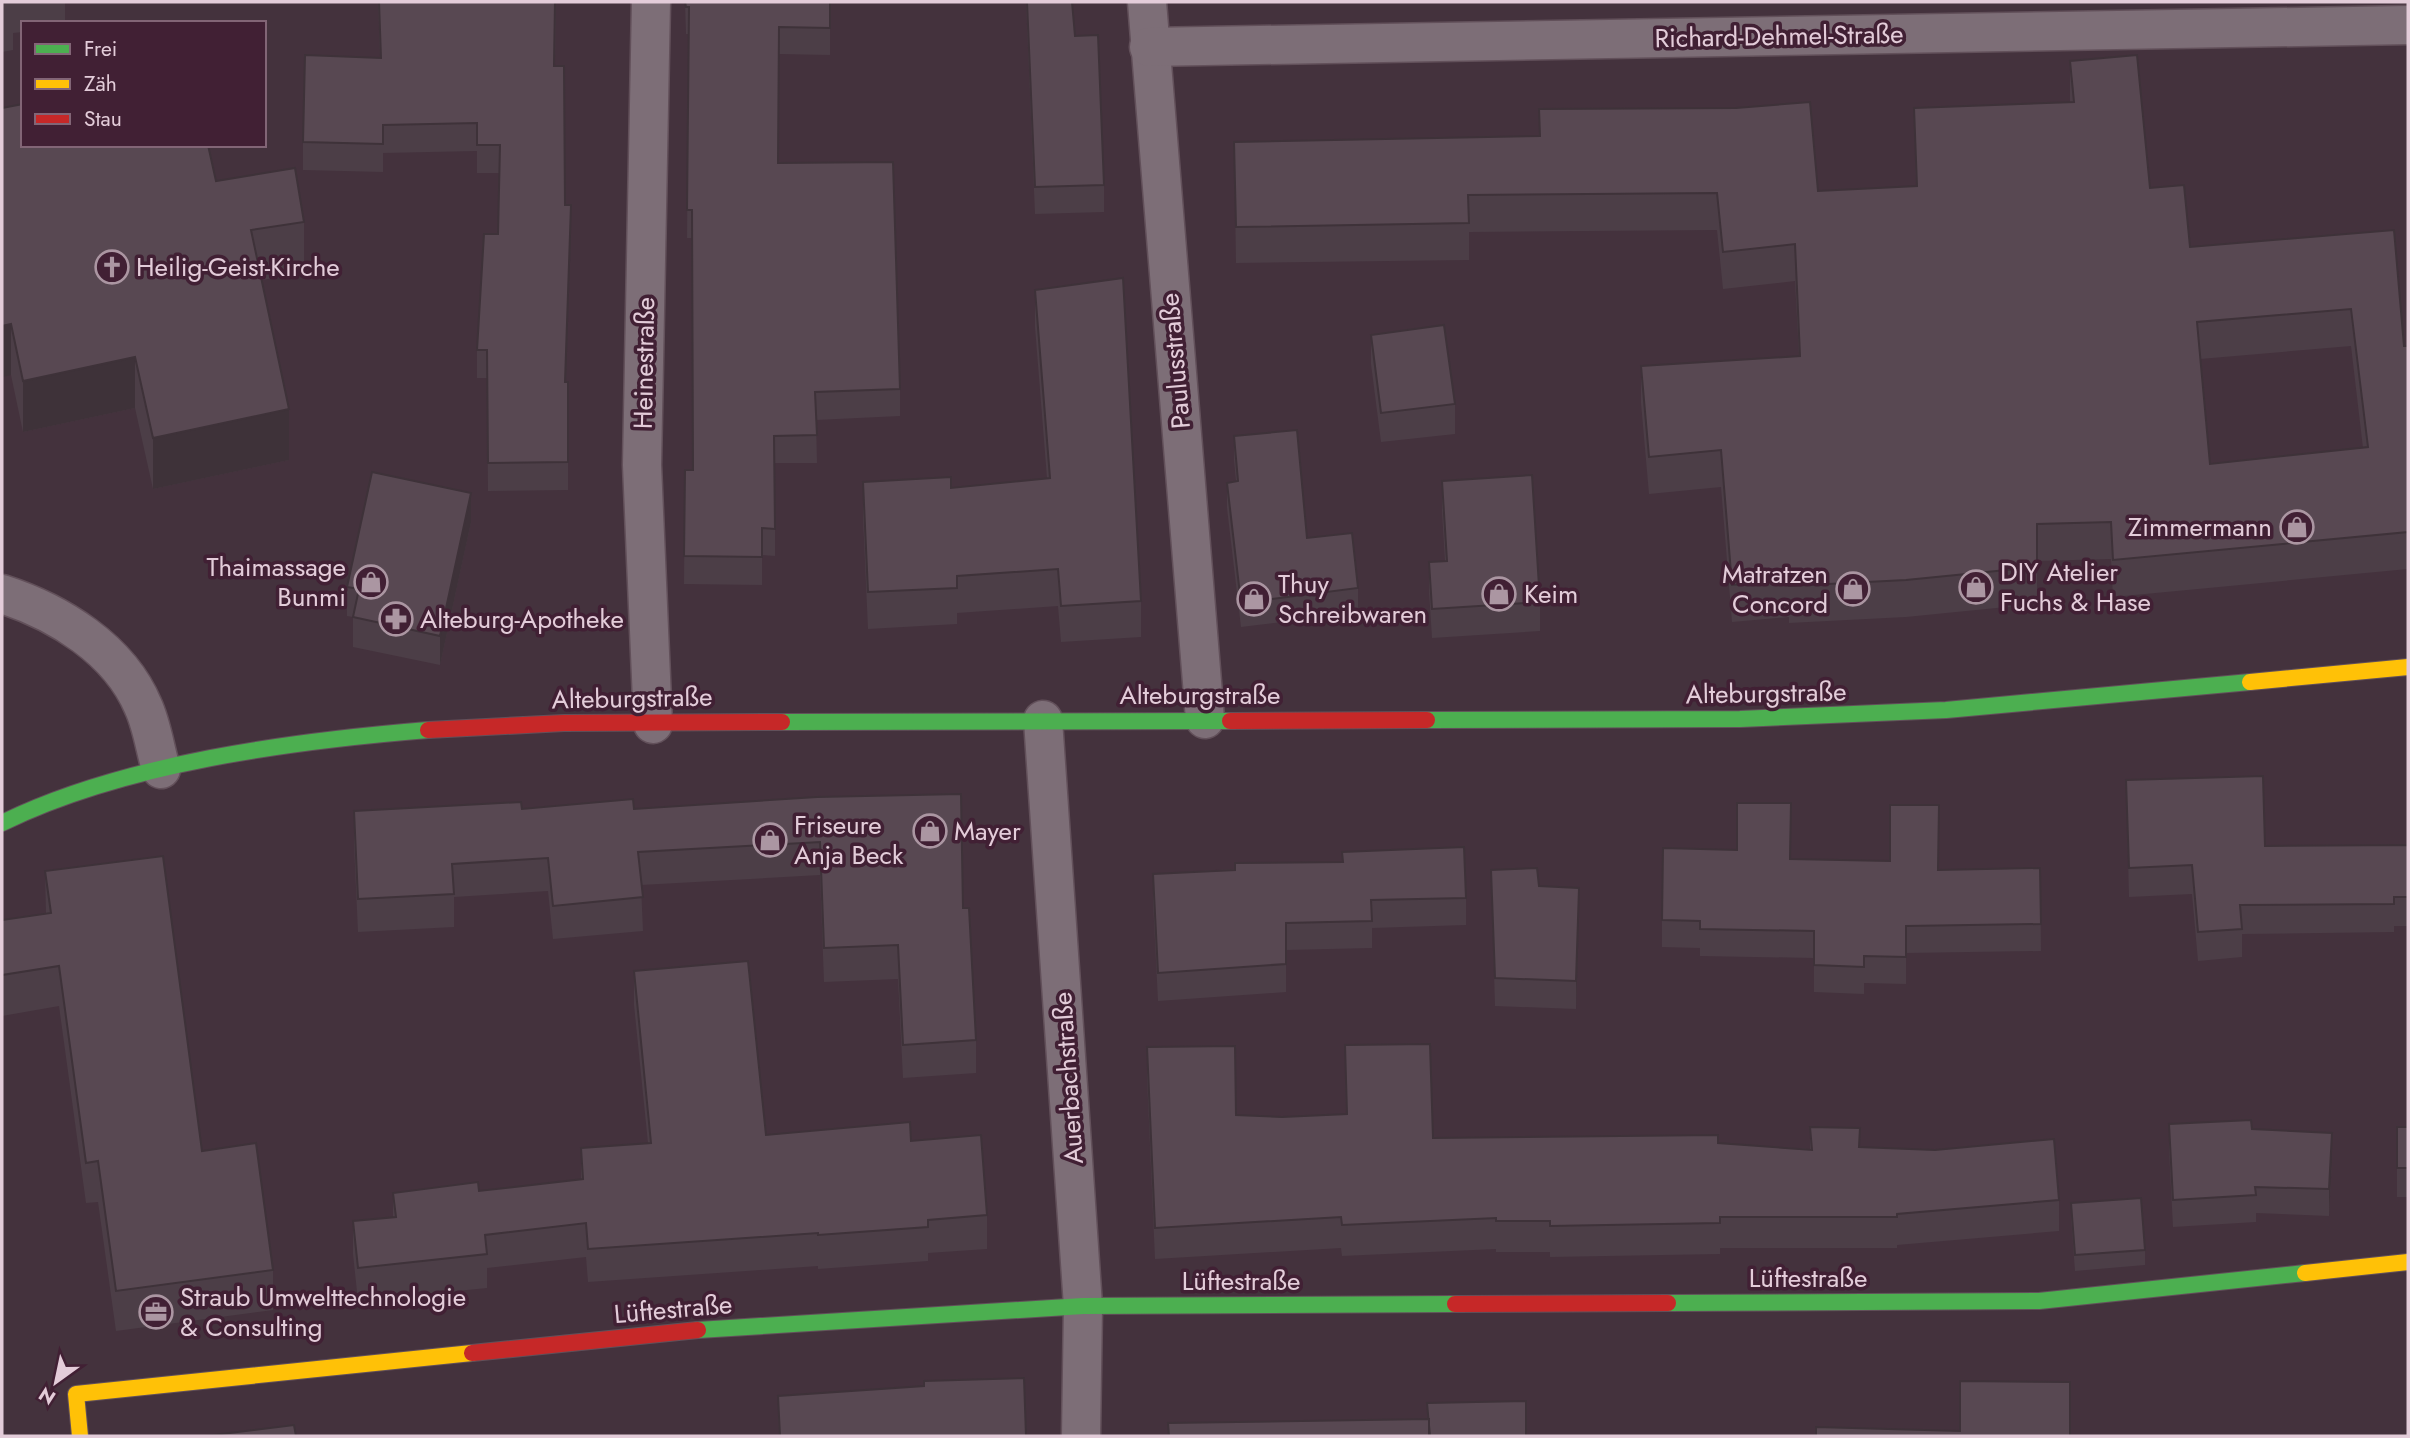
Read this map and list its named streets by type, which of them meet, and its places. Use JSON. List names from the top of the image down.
{
  "streets": {
    "main road": ["Alteburgstraße", "Lüftestraße"],
    "street": [
      "Richard-Dehmel-Straße",
      "Paulusstraße",
      "Heinestraße",
      "Auerbachstraße"
    ]
  },
  "crossings": [
    ["Richard-Dehmel-Straße", "Paulusstraße"],
    ["Paulusstraße", "Alteburgstraße"],
    ["Heinestraße", "Alteburgstraße"],
    ["Alteburgstraße", "Auerbachstraße"],
    ["Auerbachstraße", "Lüftestraße"]
  ],
  "places": {
    "church": ["Heilig-Geist-Kirche"],
    "shop": [
      "Zimmermann",
      "Thaimassage Bunmi",
      "DIY Atelier Fuchs & Hase",
      "Matratzen Concord",
      "Keim",
      "Thuy Schreibwaren",
      "Mayer",
      "Friseure Anja Beck"
    ],
    "pharmacy": ["Alteburg-Apotheke"],
    "office": ["Straub Umwelttechnologie & Consulting"]
  },
  "legend": ["Frei", "Zäh", "Stau"],
  "north": "bottom left"
}
